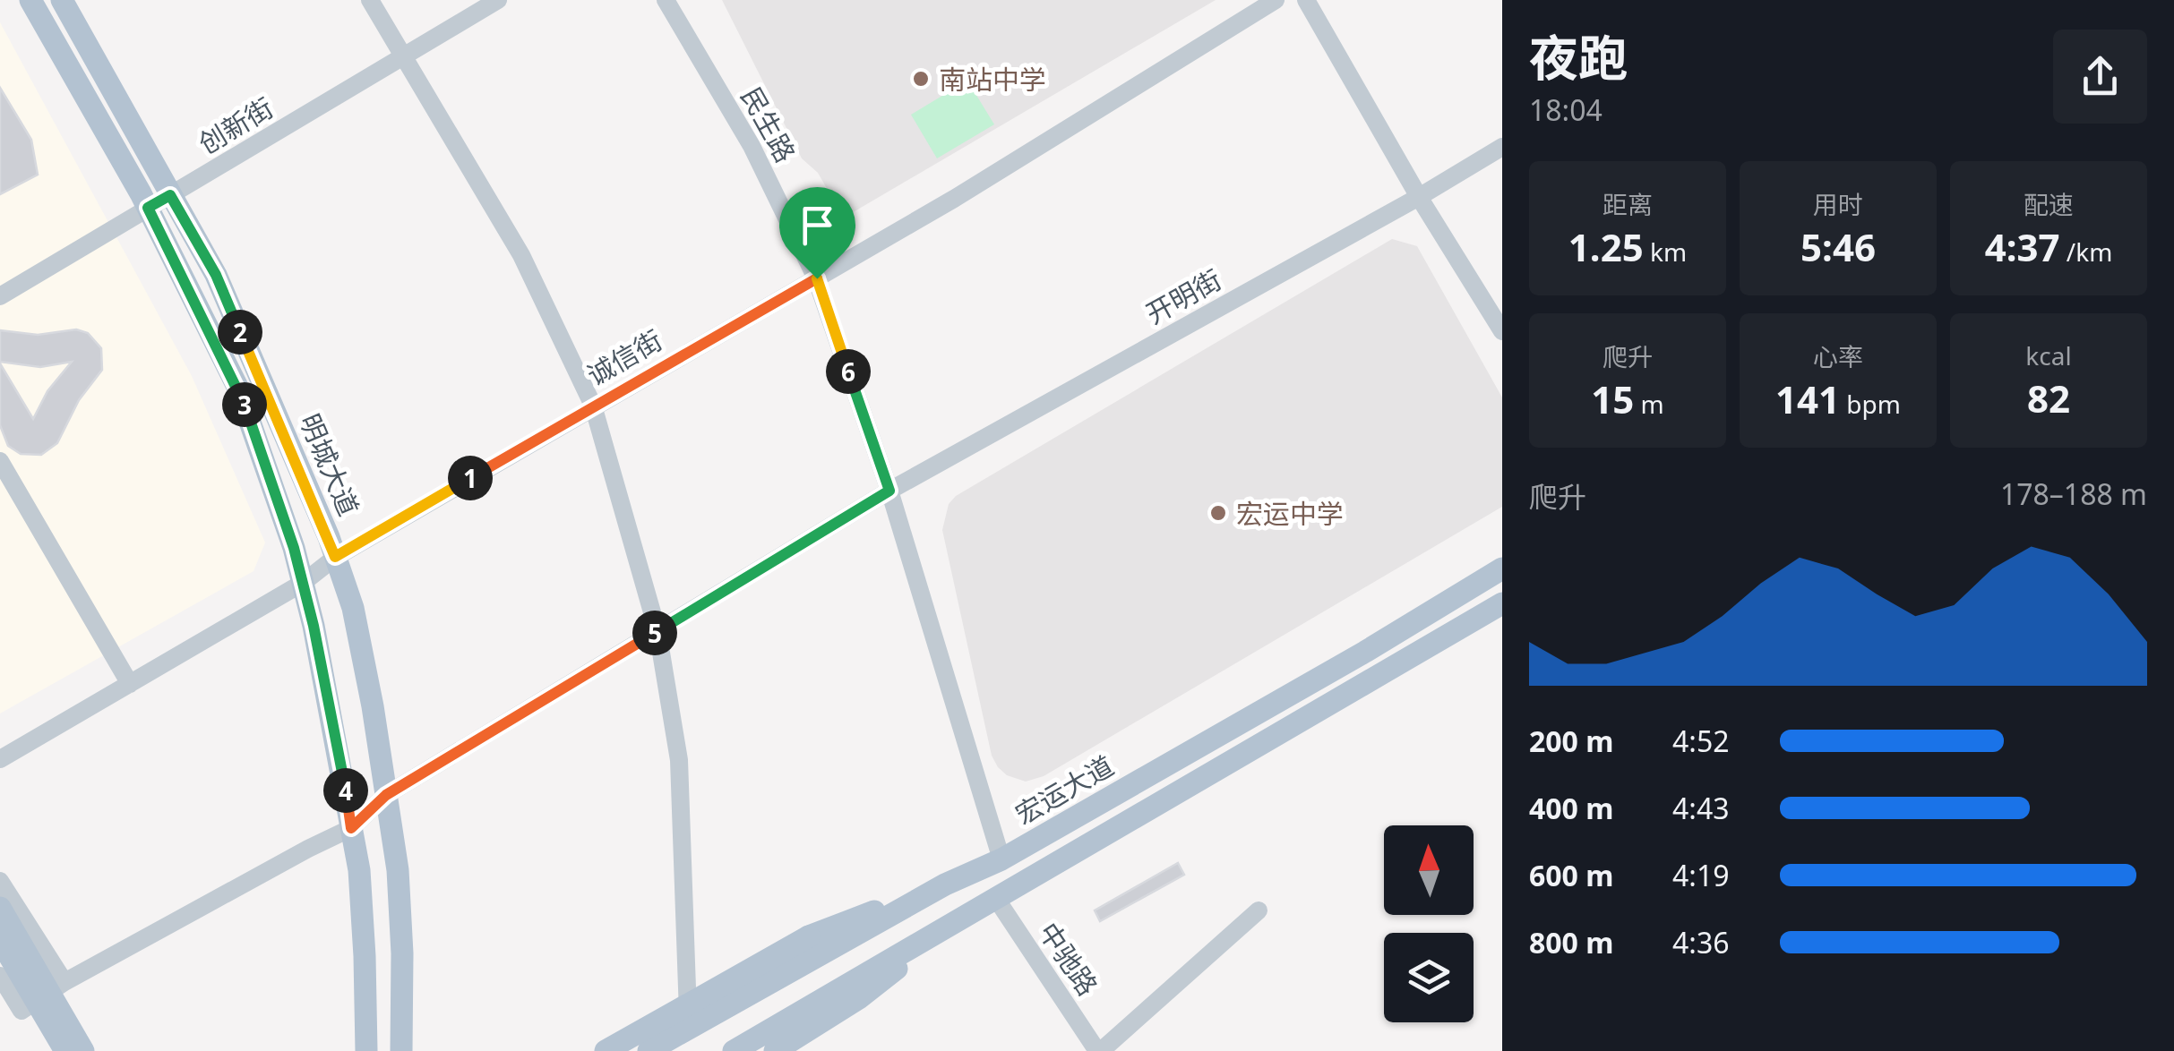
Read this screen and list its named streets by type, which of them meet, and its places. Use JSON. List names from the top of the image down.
{
  "streets": {
    "main road": ["明城大道", "宏运大道"],
    "street": [
      "民生路",
      "创新街",
      "开明街",
      "诚信街",
      "中驰路"
    ]
  },
  "crossings": [
    ["民生路", "开明街"],
    ["民生路", "诚信街"],
    ["民生路", "宏运大道"],
    ["创新街", "明城大道"],
    ["开明街", "明城大道"],
    ["诚信街", "明城大道"]
  ],
  "places": ["南站中学", "宏运中学"],
  "north": "top",
  "page": {
    "heading": ["夜跑", "18:04"],
    "stats": [
      ["距离", "1.25 km"],
      ["用时", "5:46"],
      ["配速", "4:37 /km"],
      ["爬升", "15 m"],
      ["心率", "141 bpm"],
      ["kcal", "82"]
    ],
    "pins": [
      "2",
      "6",
      "3",
      "1",
      "5",
      "4"
    ],
    "chart": ["爬升", "178–188 m"],
    "list": [
      {
        "name": "200 m",
        "note": "4:52"
      },
      {
        "name": "400 m",
        "note": "4:43"
      },
      {
        "name": "600 m",
        "note": "4:19"
      },
      {
        "name": "800 m",
        "note": "4:36"
      }
    ]
  }
}
